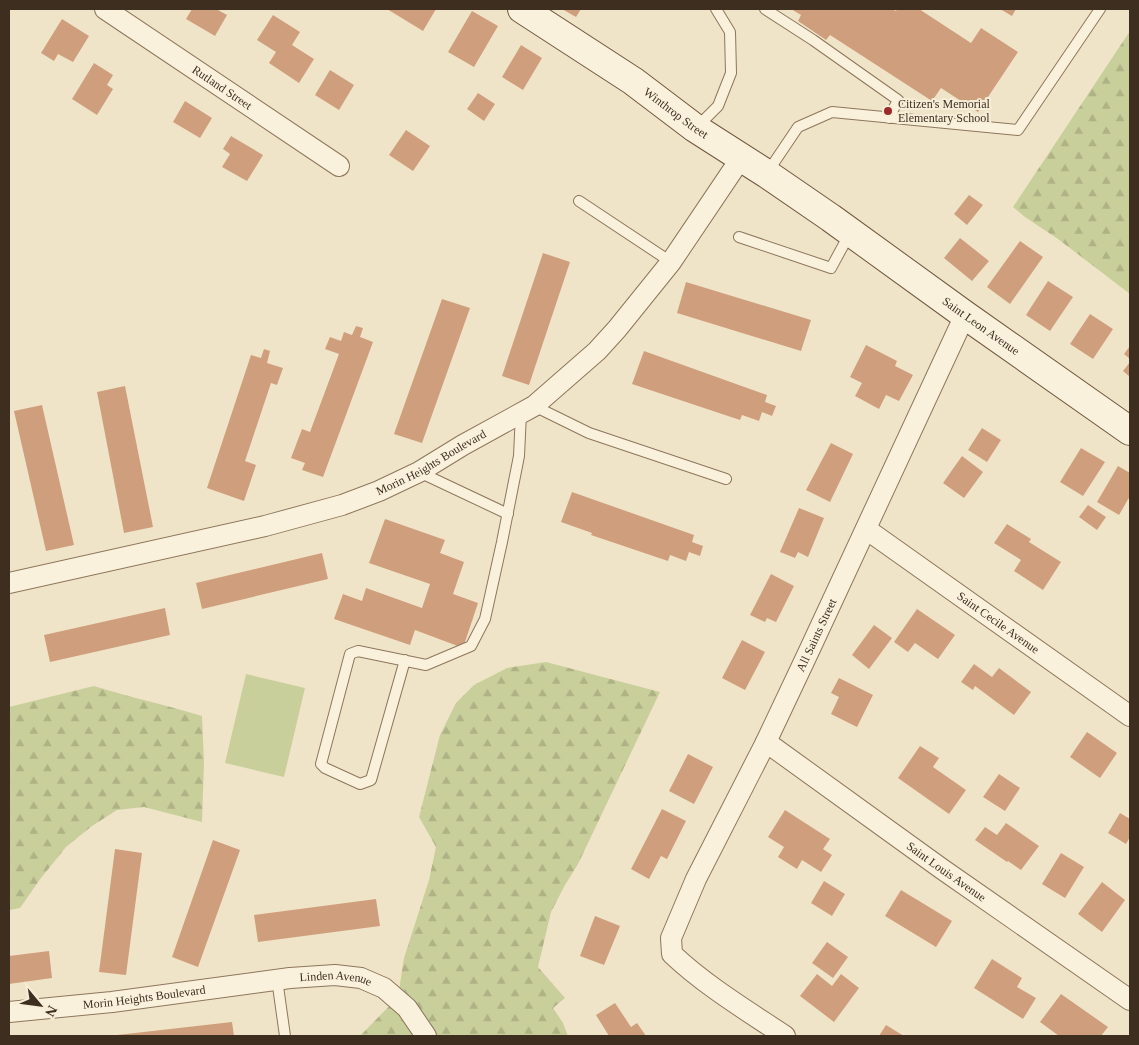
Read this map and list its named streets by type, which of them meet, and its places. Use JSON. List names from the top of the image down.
{
  "streets": {
    "street": [
      "Rutland Street",
      "Winthrop Street",
      "Saint Leon Avenue",
      "Morin Heights Boulevard",
      "Saint Cecile Avenue",
      "All Saints Street",
      "Saint Louis Avenue",
      "Linden Avenue"
    ]
  },
  "crossings": [
    ["Winthrop Street", "Saint Leon Avenue"],
    ["Winthrop Street", "Morin Heights Boulevard"],
    ["Saint Leon Avenue", "All Saints Street"],
    ["Morin Heights Boulevard", "Linden Avenue"],
    ["Saint Cecile Avenue", "All Saints Street"],
    ["All Saints Street", "Saint Louis Avenue"]
  ],
  "places": ["Citizen's Memorial Elementary School"],
  "north": "bottom right"
}
